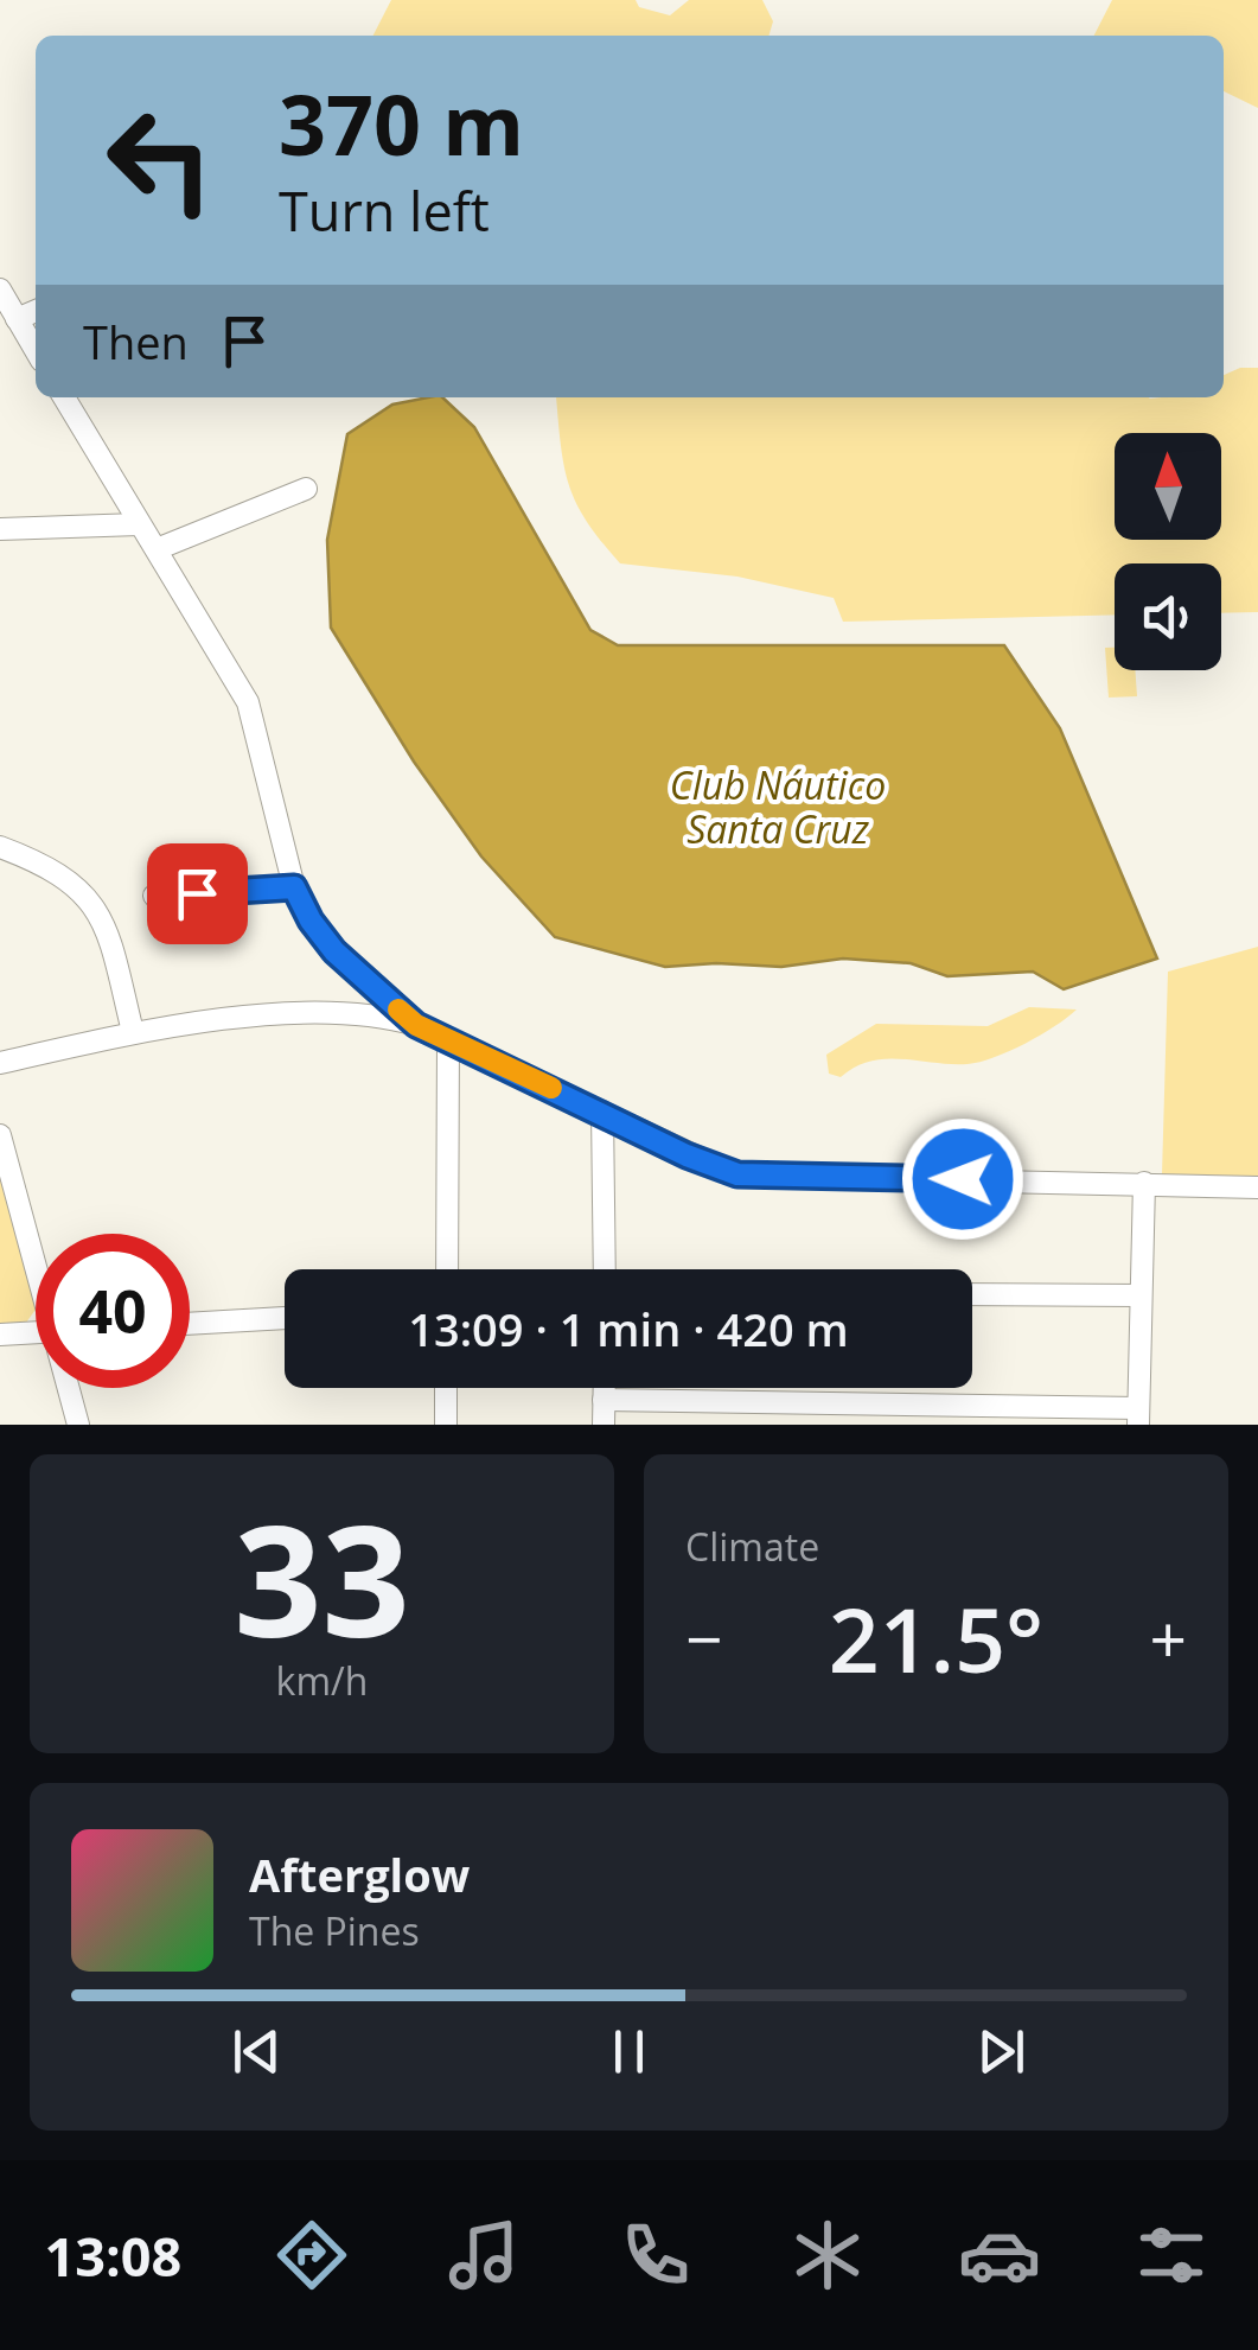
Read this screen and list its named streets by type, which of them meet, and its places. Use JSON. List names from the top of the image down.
{
  "water": ["Club Náutico Santa Cruz"],
  "north": "top",
  "page": {
    "turn": ["370 m", "Turn left"],
    "then": "Then",
    "limit": "40",
    "trip": "13:09 · 1 min · 420 m",
    "tile": [
      ["33", "km/h"],
      "Climate"
    ],
    "heat": ["−", "21.5°", "+"],
    "song": ["Afterglow", "The Pines"],
    "tabs": "13:08"
  }
}
